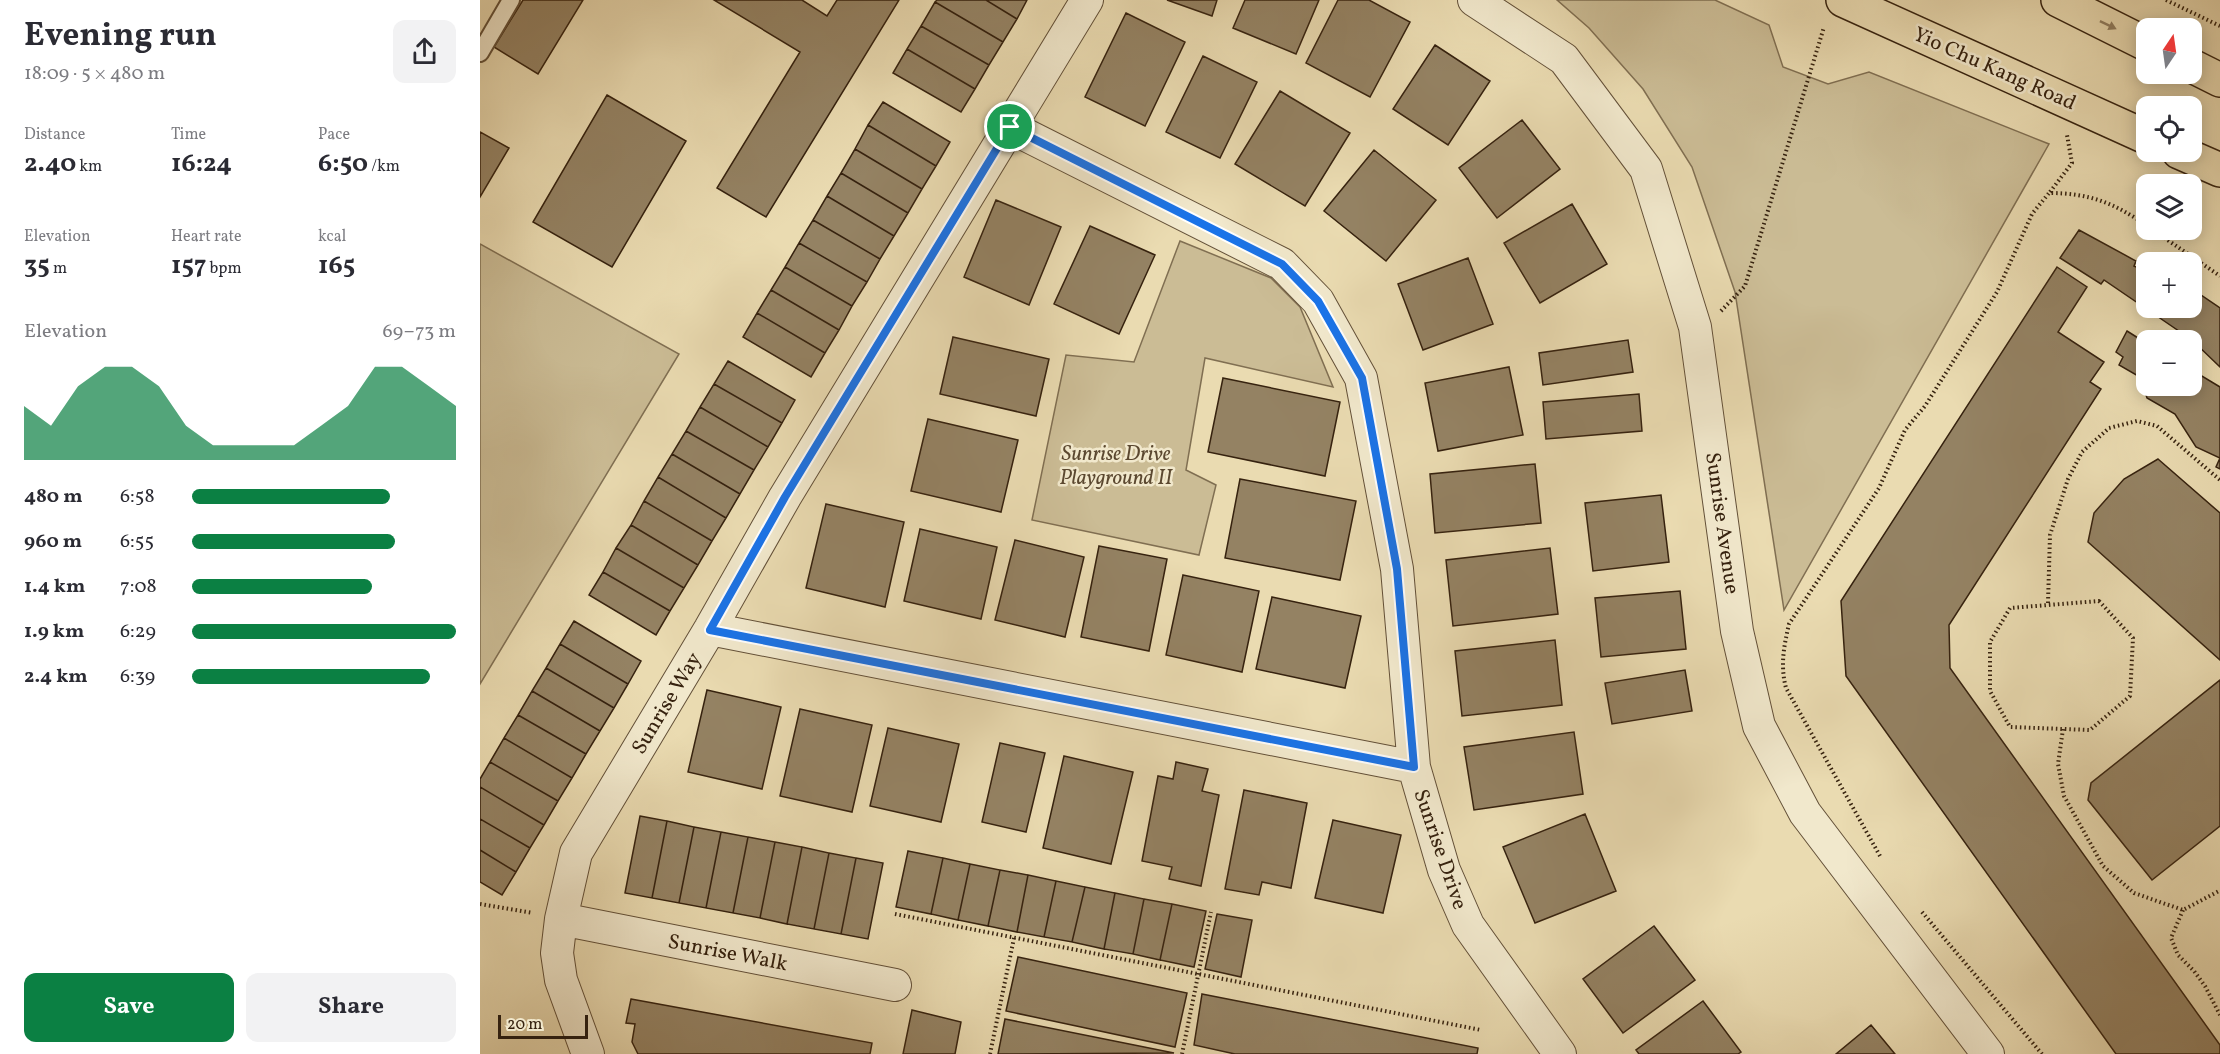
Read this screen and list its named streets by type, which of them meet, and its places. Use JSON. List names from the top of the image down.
{
  "streets": {
    "main road": ["Yio Chu Kang Road"],
    "street": [
      "Sunrise Avenue",
      "Sunrise Way",
      "Sunrise Drive",
      "Sunrise Walk"
    ]
  },
  "crossings": [
    ["Sunrise Way", "Sunrise Drive"],
    ["Sunrise Way", "Sunrise Walk"]
  ],
  "parks": ["Sunrise Drive Playground II"],
  "scale_bar": "20 m",
  "north": "top",
  "page": {
    "heading": ["Evening run", "18:09 · 5 × 480 m"],
    "map_buttons": ["+", "−"],
    "stats": [
      ["Distance", "2.40 km"],
      ["Time", "16:24"],
      ["Pace", "6:50 /km"],
      ["Elevation", "35 m"],
      ["Heart rate", "157 bpm"],
      ["kcal", "165"]
    ],
    "chart": ["Elevation", "69–73 m"],
    "list": [
      {
        "name": "480 m",
        "note": "6:58"
      },
      {
        "name": "960 m",
        "note": "6:55"
      },
      {
        "name": "1.4 km",
        "note": "7:08"
      },
      {
        "name": "1.9 km",
        "note": "6:29"
      },
      {
        "name": "2.4 km",
        "note": "6:39"
      }
    ],
    "buttons": ["Save", "Share"],
    "scale": "20 m"
  }
}
